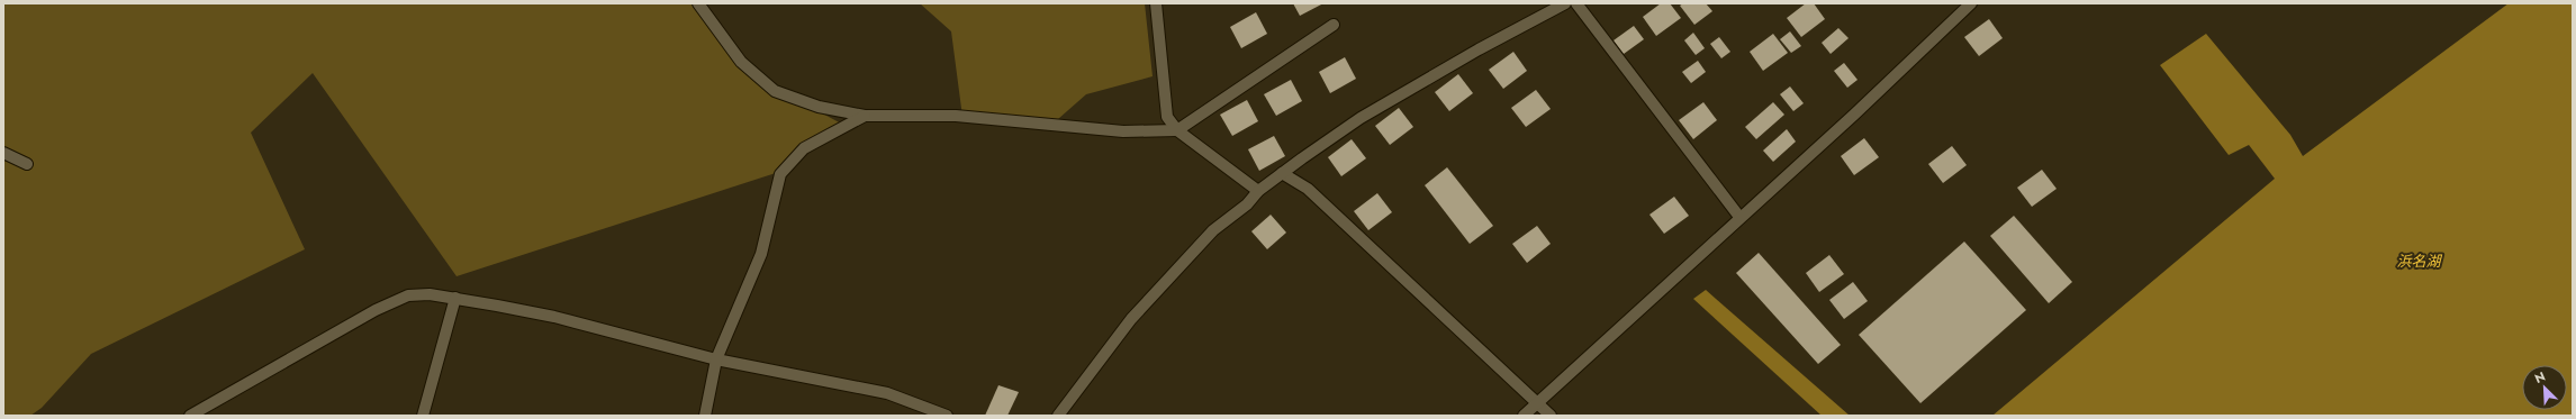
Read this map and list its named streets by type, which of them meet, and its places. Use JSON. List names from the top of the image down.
{
  "water": ["浜名湖"],
  "north": "top left"
}
